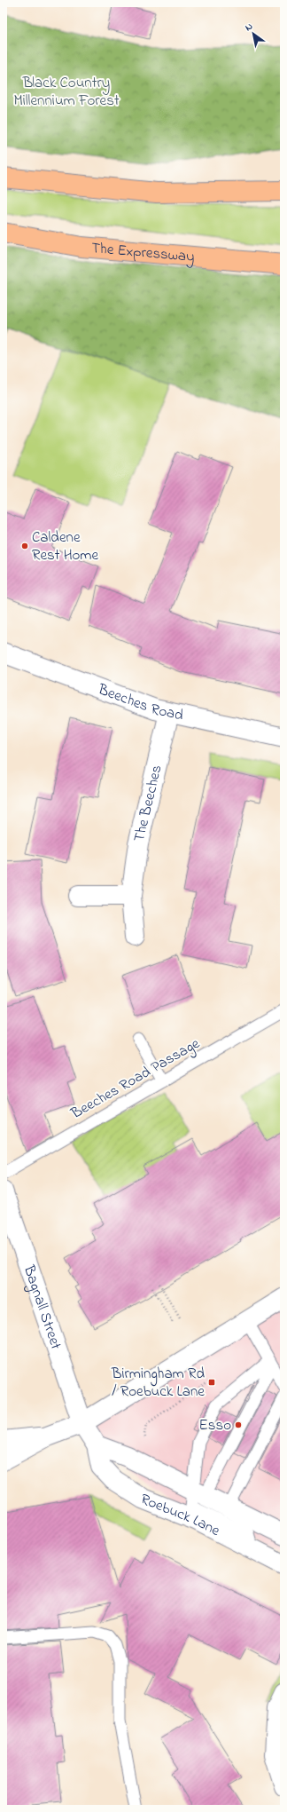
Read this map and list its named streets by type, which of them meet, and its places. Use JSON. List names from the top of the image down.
{
  "streets": {
    "highway": ["The Expressway"],
    "street": [
      "Beeches Road",
      "The Beeches",
      "Bagnall Street",
      "Roebuck Lane"
    ],
    "lane": ["Beeches Road Passage"]
  },
  "crossings": [
    ["Beeches Road", "The Beeches"],
    ["Bagnall Street", "Roebuck Lane"]
  ],
  "parks": ["Black Country Millennium Forest"],
  "places": {
    "other": ["Caldene Rest Home", "Esso"],
    "transit": ["Birmingham Rd / Roebuck Lane"]
  },
  "north": "top left"
}
